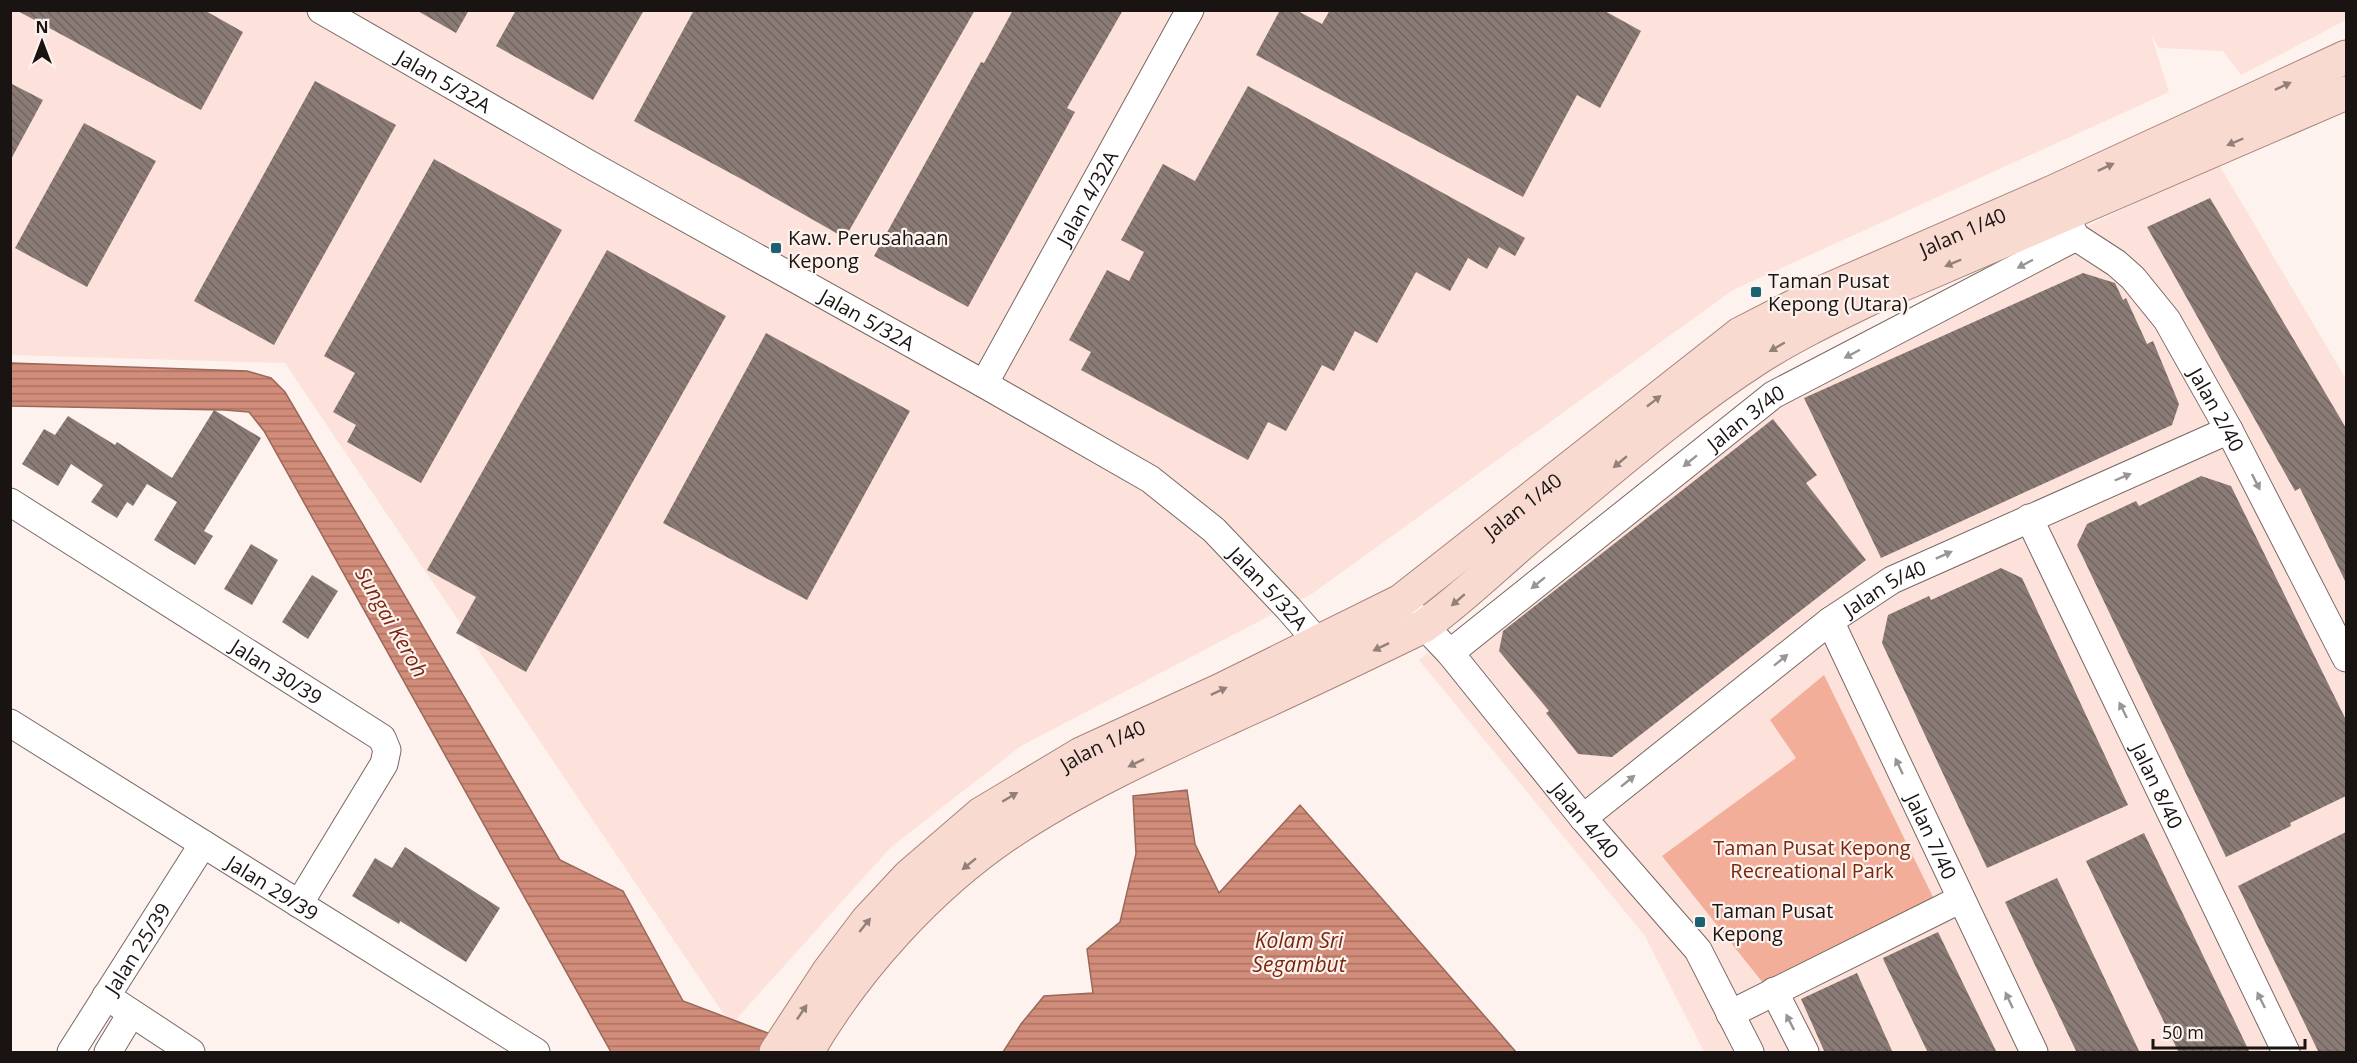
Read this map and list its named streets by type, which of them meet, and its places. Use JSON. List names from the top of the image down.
{
  "streets": {
    "main road": ["Jalan 1/40"],
    "street": [
      "Jalan 5/32A",
      "Jalan 4/32A",
      "Jalan 2/40",
      "Jalan 3/40",
      "Jalan 5/40",
      "Jalan 30/39",
      "Jalan 8/40",
      "Jalan 4/40",
      "Jalan 7/40",
      "Jalan 29/39",
      "Jalan 25/39"
    ]
  },
  "crossings": [
    ["Jalan 5/32A", "Jalan 4/32A"],
    ["Jalan 5/32A", "Jalan 1/40"],
    ["Jalan 1/40", "Jalan 2/40"],
    ["Jalan 1/40", "Jalan 3/40"],
    ["Jalan 1/40", "Jalan 4/40"],
    ["Jalan 2/40", "Jalan 3/40"],
    ["Jalan 2/40", "Jalan 5/40"],
    ["Jalan 3/40", "Jalan 4/40"],
    ["Jalan 5/40", "Jalan 8/40"],
    ["Jalan 5/40", "Jalan 4/40"],
    ["Jalan 5/40", "Jalan 7/40"],
    ["Jalan 30/39", "Jalan 29/39"],
    ["Jalan 29/39", "Jalan 25/39"]
  ],
  "one_way": [
    "Jalan 2/40",
    "Jalan 3/40",
    "Jalan 5/40",
    "Jalan 8/40",
    "Jalan 7/40"
  ],
  "water": ["Sungai Keroh", "Kolam Sri Segambut"],
  "parks": ["Taman Pusat Kepong Recreational Park"],
  "places": {
    "transit": ["Kaw. Perusahaan Kepong", "Taman Pusat Kepong (Utara)", "Taman Pusat Kepong"]
  },
  "scale_bar": "50 m",
  "north": "top"
}
